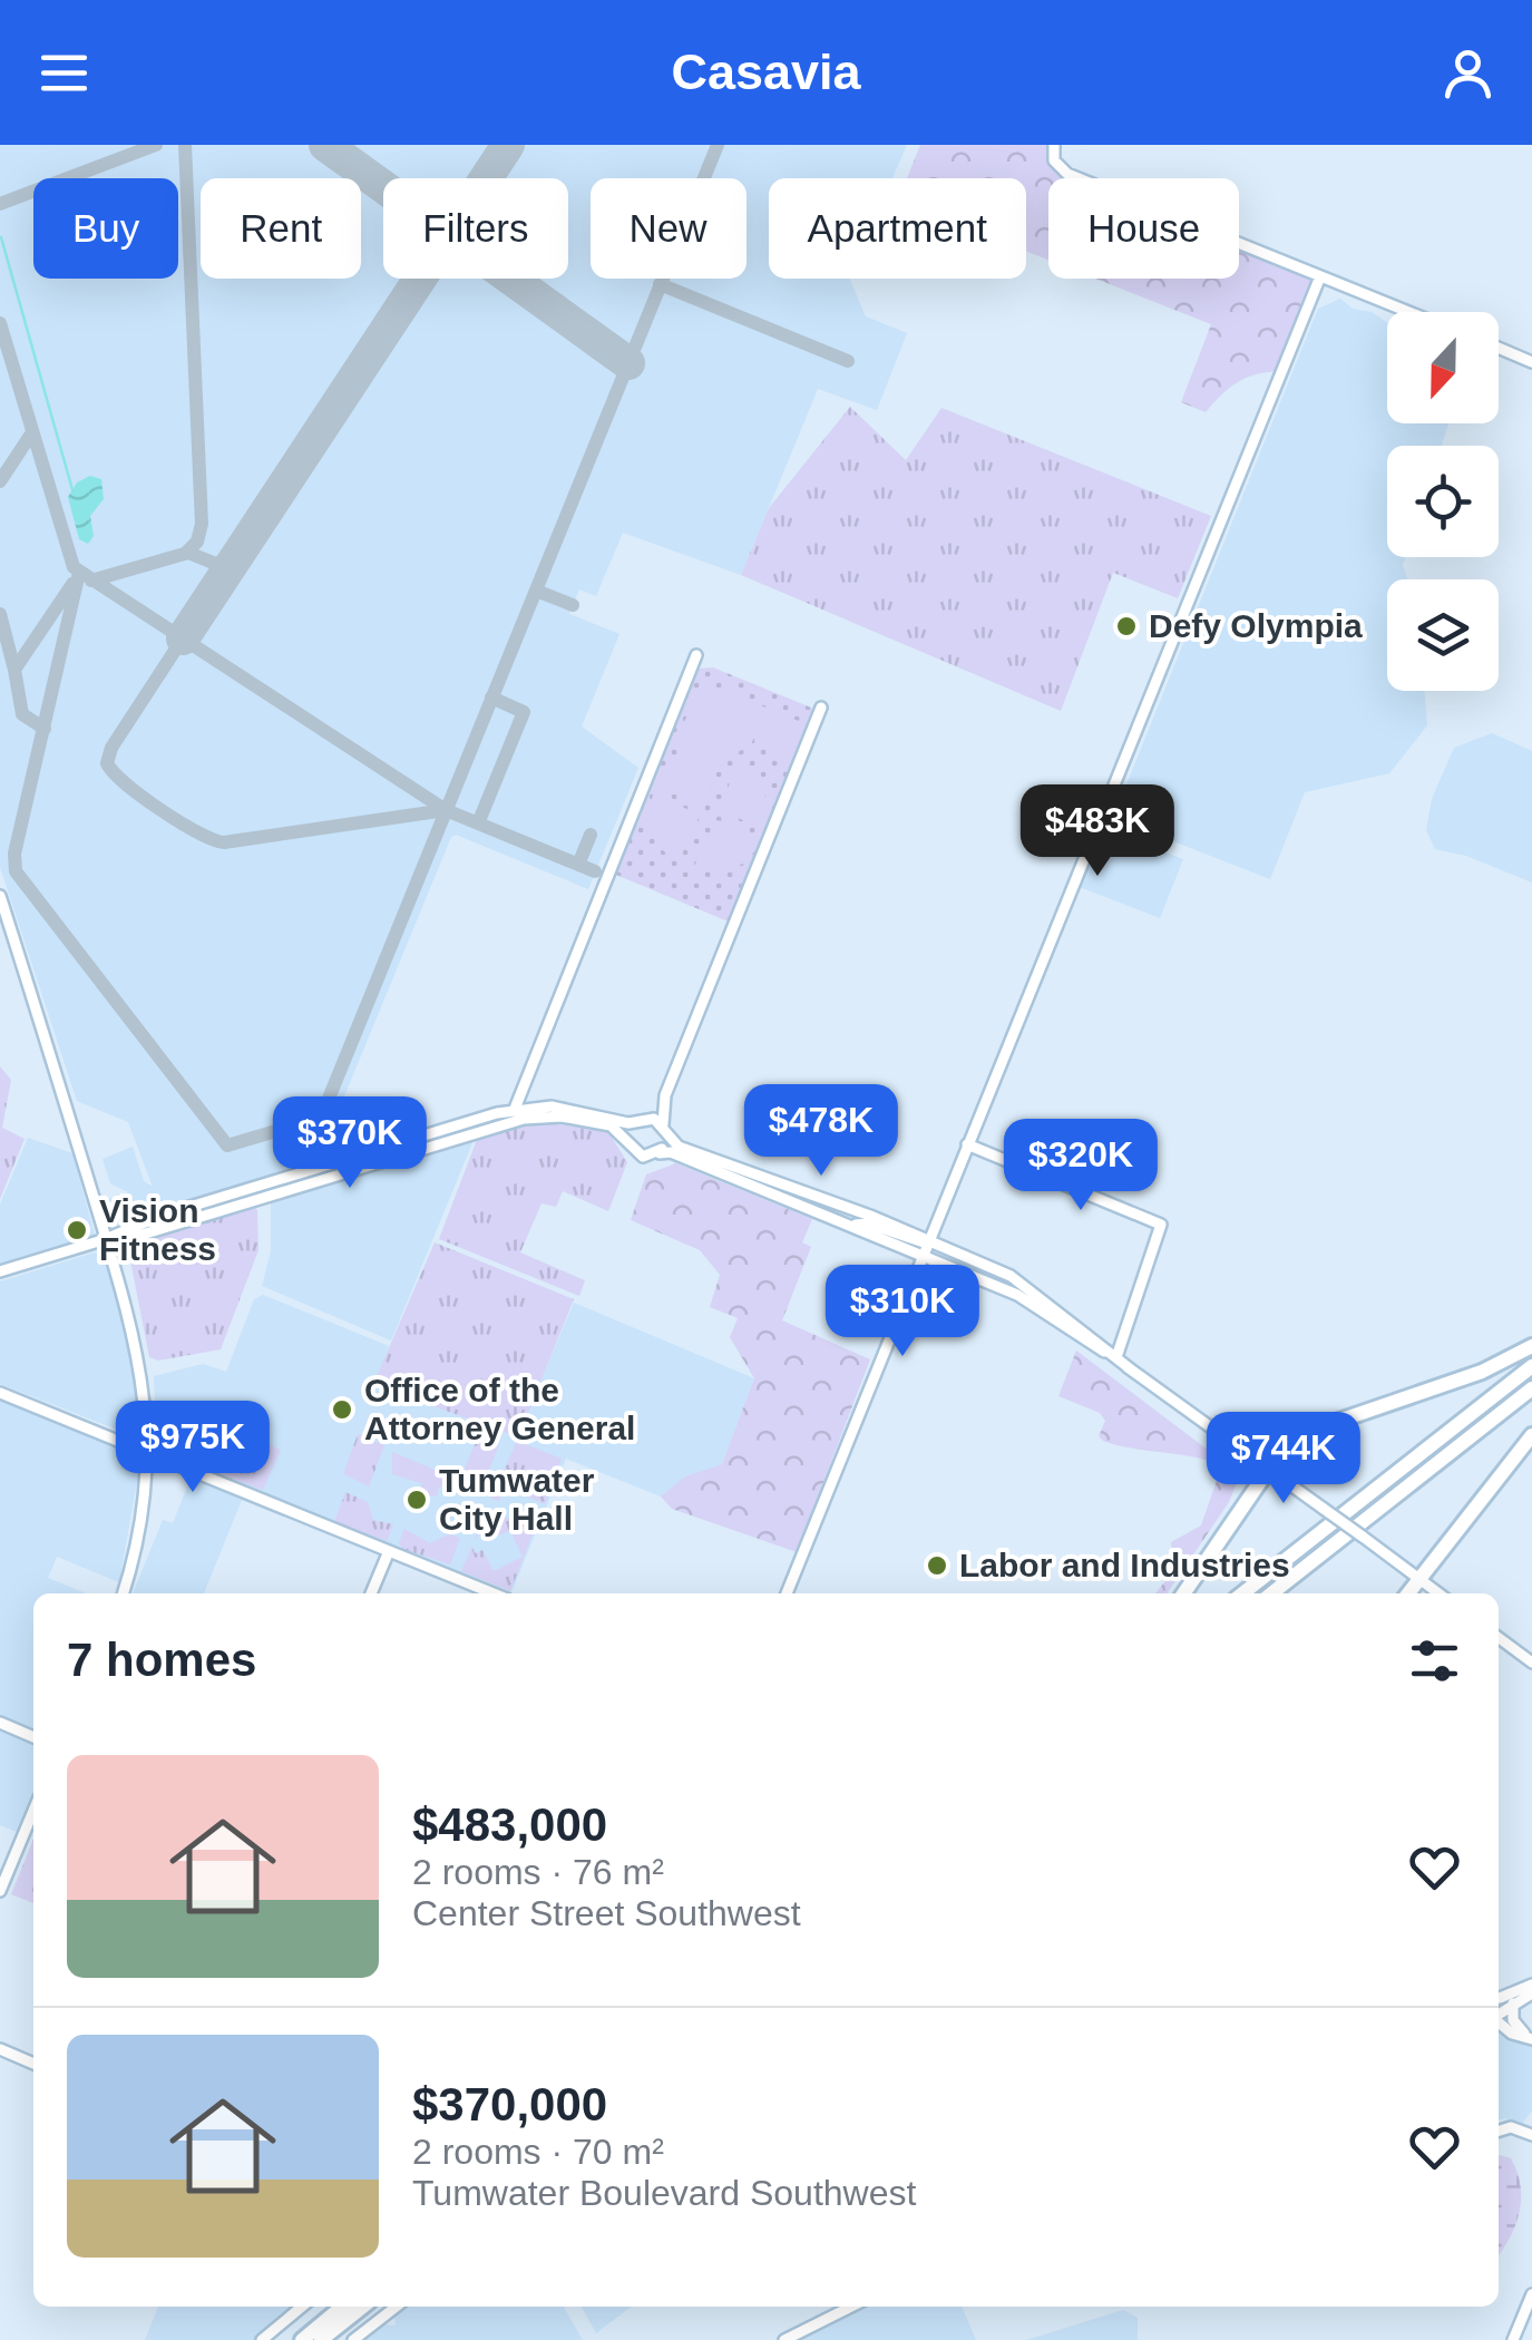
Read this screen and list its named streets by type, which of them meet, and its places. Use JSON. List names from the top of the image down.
{
  "places": [
    "Defy Olympia",
    "Vision Fitness",
    "Office of the Attorney General",
    "Tumwater City Hall",
    "Labor and Industries"
  ],
  "north": "bottom",
  "page": {
    "header": "Casavia",
    "chip": [
      "Buy",
      "Rent",
      "Filters",
      "New",
      "Apartment",
      "House"
    ],
    "price": [
      "$483K",
      "$478K",
      "$370K",
      "$320K",
      "$310K",
      "$975K",
      "$744K"
    ],
    "heading": "7 homes",
    "list": [
      {
        "name": "$483,000",
        "note": "2 rooms · 76 m² · Center Street Southwest"
      },
      {
        "name": "$370,000",
        "note": "2 rooms · 70 m² · Tumwater Boulevard Southwest"
      }
    ]
  }
}
